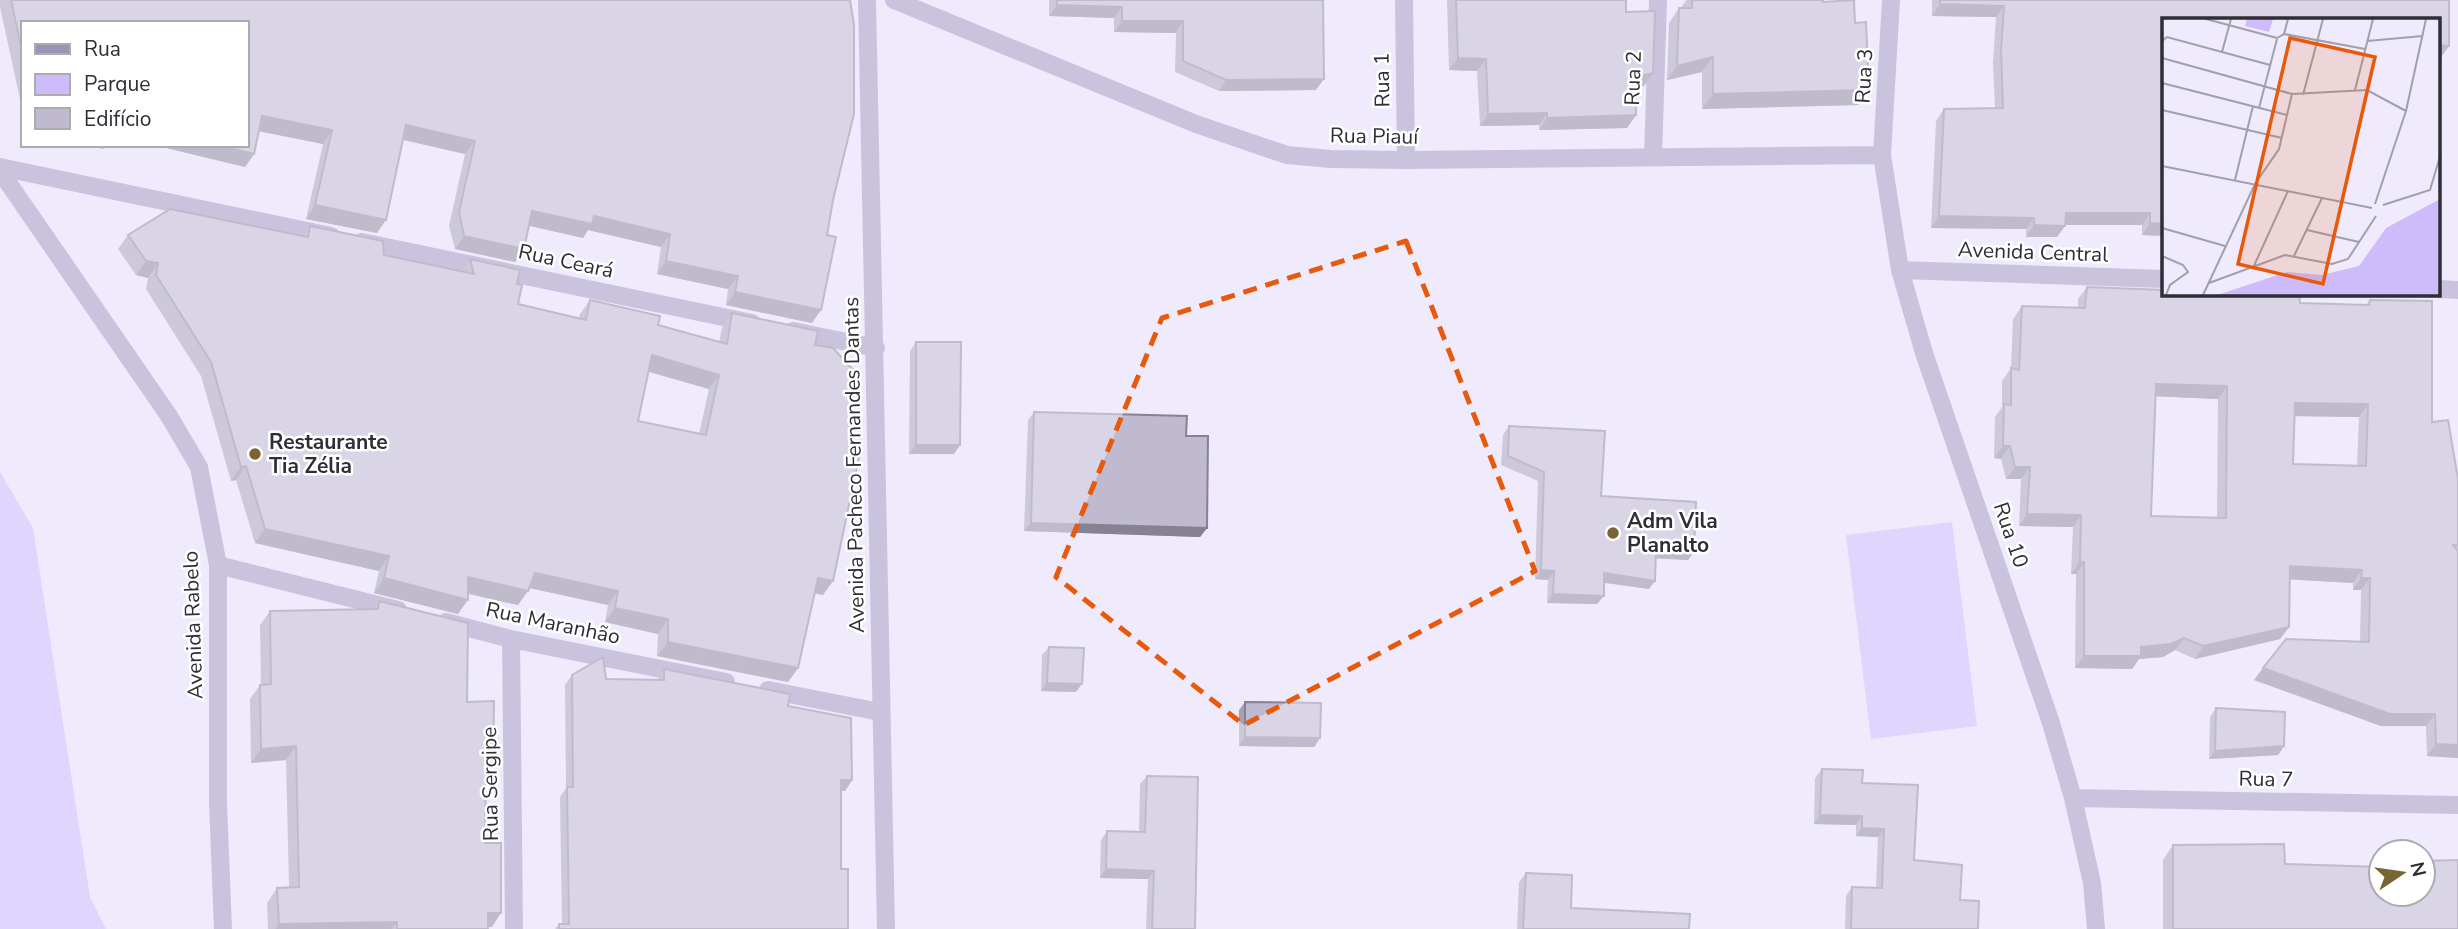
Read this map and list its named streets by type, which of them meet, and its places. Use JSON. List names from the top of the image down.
{
  "streets": {
    "street": [
      "Rua 3",
      "Rua 2",
      "Rua 1",
      "Rua Piauí",
      "Avenida Central",
      "Rua Ceará",
      "Avenida Pacheco Fernandes Dantas",
      "Rua 10",
      "Rua Maranhão",
      "Avenida Rabelo",
      "Rua 7",
      "Rua Sergipe"
    ]
  },
  "crossings": [
    ["Rua 3", "Rua Piauí"],
    ["Rua 3", "Rua 10"],
    ["Rua 2", "Rua Piauí"],
    ["Rua 1", "Rua Piauí"],
    ["Rua Piauí", "Rua 10"],
    ["Avenida Central", "Rua 10"],
    ["Rua Ceará", "Avenida Pacheco Fernandes Dantas"],
    ["Rua Ceará", "Avenida Rabelo"],
    ["Avenida Pacheco Fernandes Dantas", "Rua Maranhão"],
    ["Rua 10", "Rua 7"],
    ["Rua Maranhão", "Avenida Rabelo"],
    ["Rua Maranhão", "Rua Sergipe"]
  ],
  "places": ["Restaurante Tia Zélia", "Adm Vila Planalto"],
  "legend": ["Rua", "Parque", "Edifício"],
  "north": "right"
}
